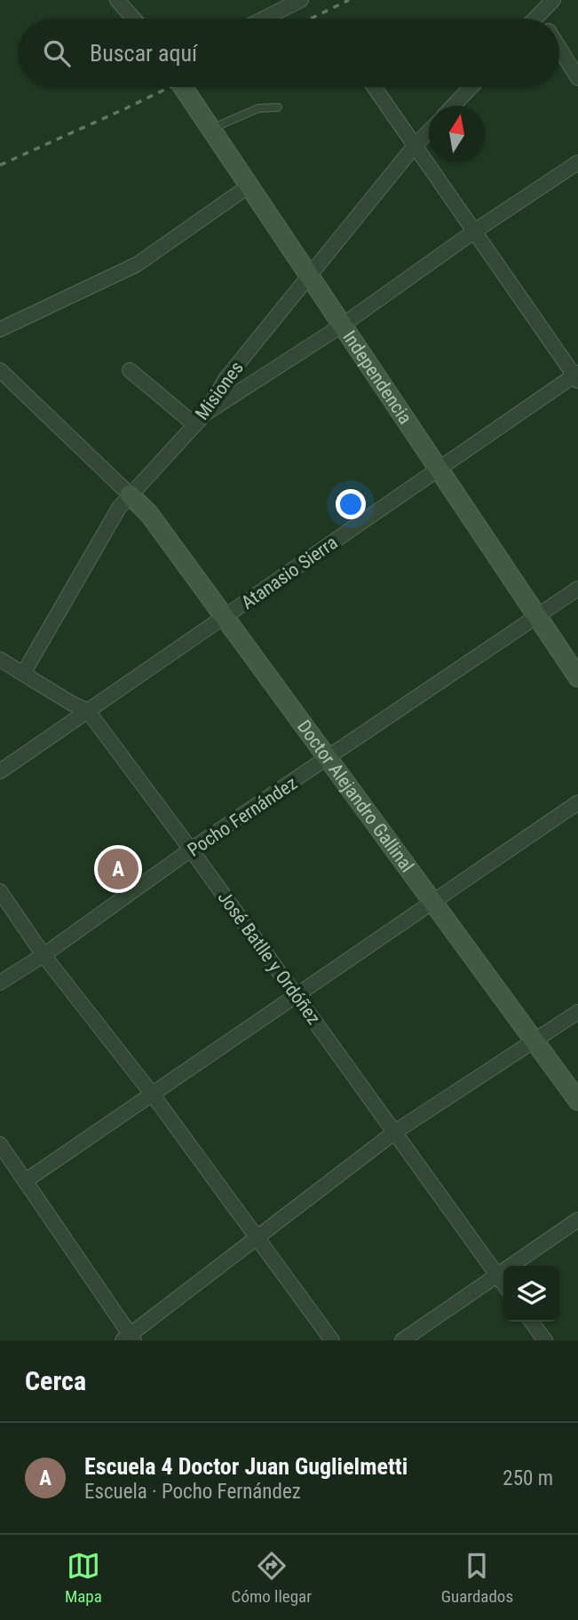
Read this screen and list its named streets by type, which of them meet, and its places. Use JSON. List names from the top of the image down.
{
  "streets": {
    "street": [
      "Independencia",
      "Misiones",
      "Atanasio Sierra",
      "Doctor Alejandro Gallinal",
      "Pocho Fernández",
      "José Batlle y Ordóñez"
    ]
  },
  "crossings": [
    ["Independencia", "Misiones"],
    ["Independencia", "Atanasio Sierra"],
    ["Independencia", "Pocho Fernández"],
    ["Misiones", "Doctor Alejandro Gallinal"],
    ["Misiones", "José Batlle y Ordóñez"],
    ["Atanasio Sierra", "Doctor Alejandro Gallinal"],
    ["Atanasio Sierra", "José Batlle y Ordóñez"],
    ["Doctor Alejandro Gallinal", "Pocho Fernández"],
    ["Pocho Fernández", "José Batlle y Ordóñez"]
  ],
  "north": "top",
  "page": {
    "search": "Buscar aquí",
    "pins": "A",
    "heading": "Cerca",
    "list": [
      {
        "mark": "A",
        "name": "Escuela 4 Doctor Juan Guglielmetti",
        "note": "Escuela · Pocho Fernández",
        "value": "250 m"
      }
    ],
    "nav": ["Mapa", "Cómo llegar", "Guardados"]
  }
}
